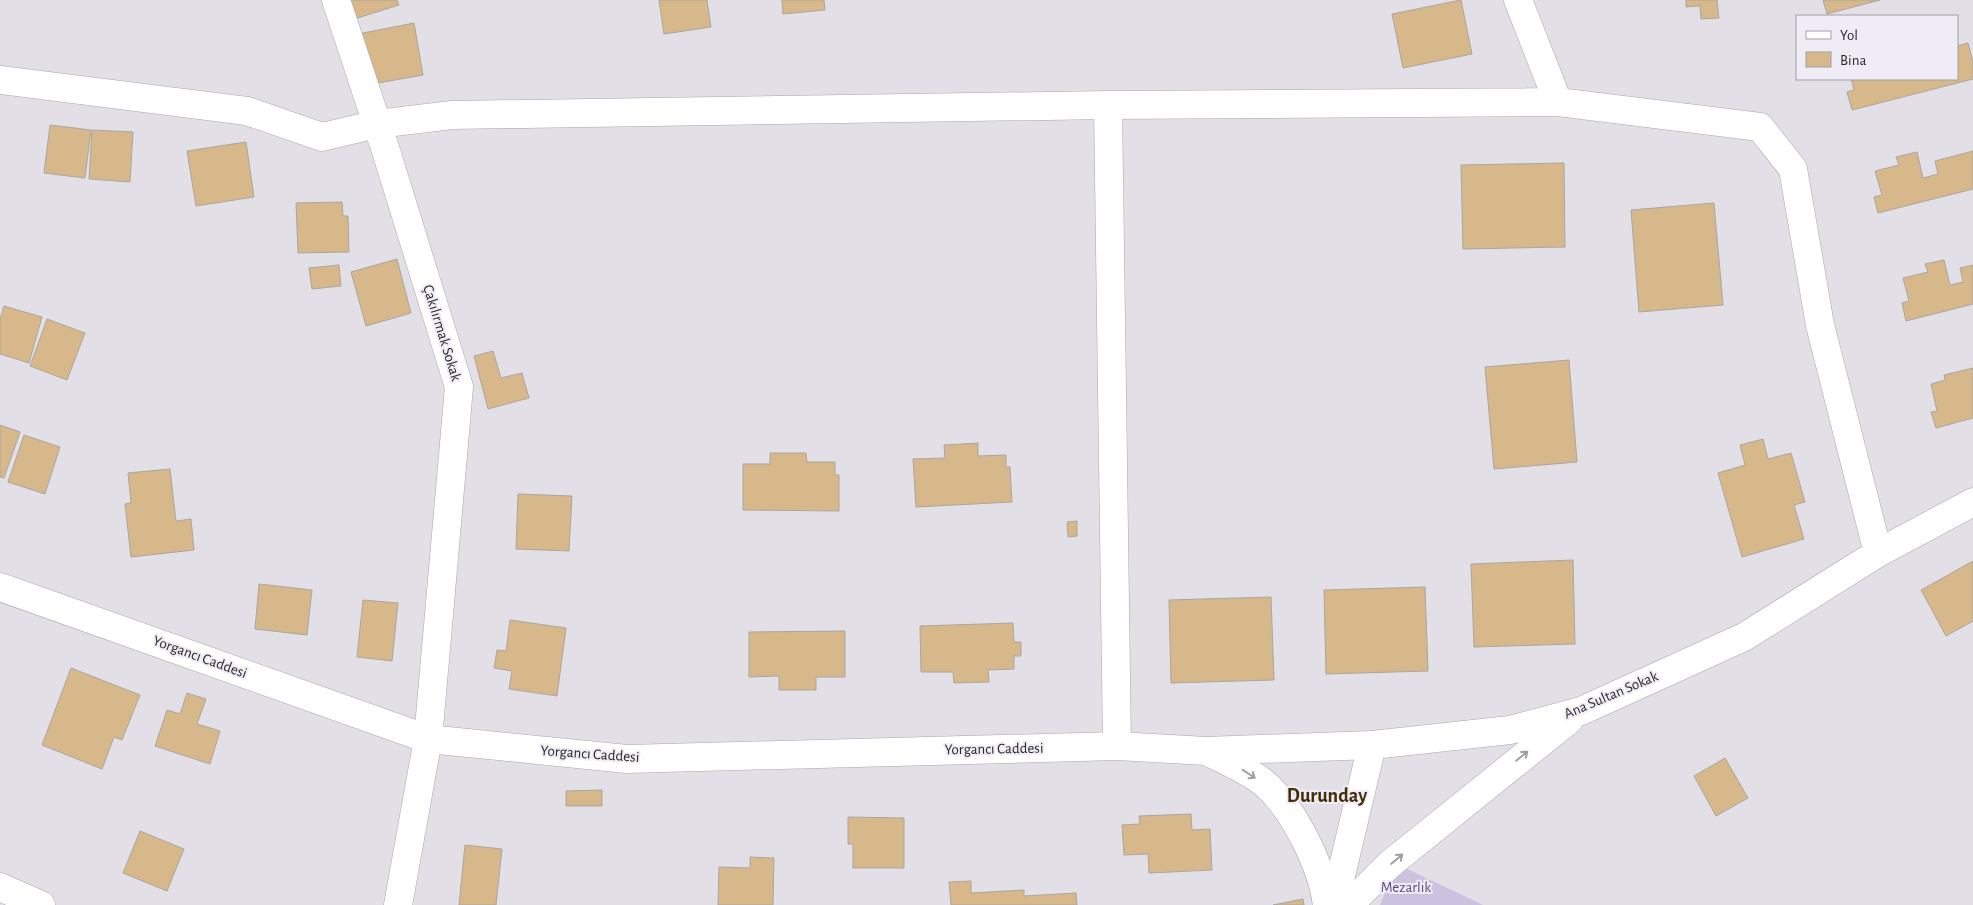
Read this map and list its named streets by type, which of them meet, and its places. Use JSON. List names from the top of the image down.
{
  "streets": {
    "street": ["Çakılırmak Sokak", "Yorgancı Caddesi", "Ana Sultan Sokak"]
  },
  "crossings": [
    ["Çakılırmak Sokak", "Yorgancı Caddesi"],
    ["Yorgancı Caddesi", "Ana Sultan Sokak"]
  ],
  "districts": ["Durunday"],
  "parks": ["Mezarlık"],
  "legend": ["Yol", "Bina"]
}
